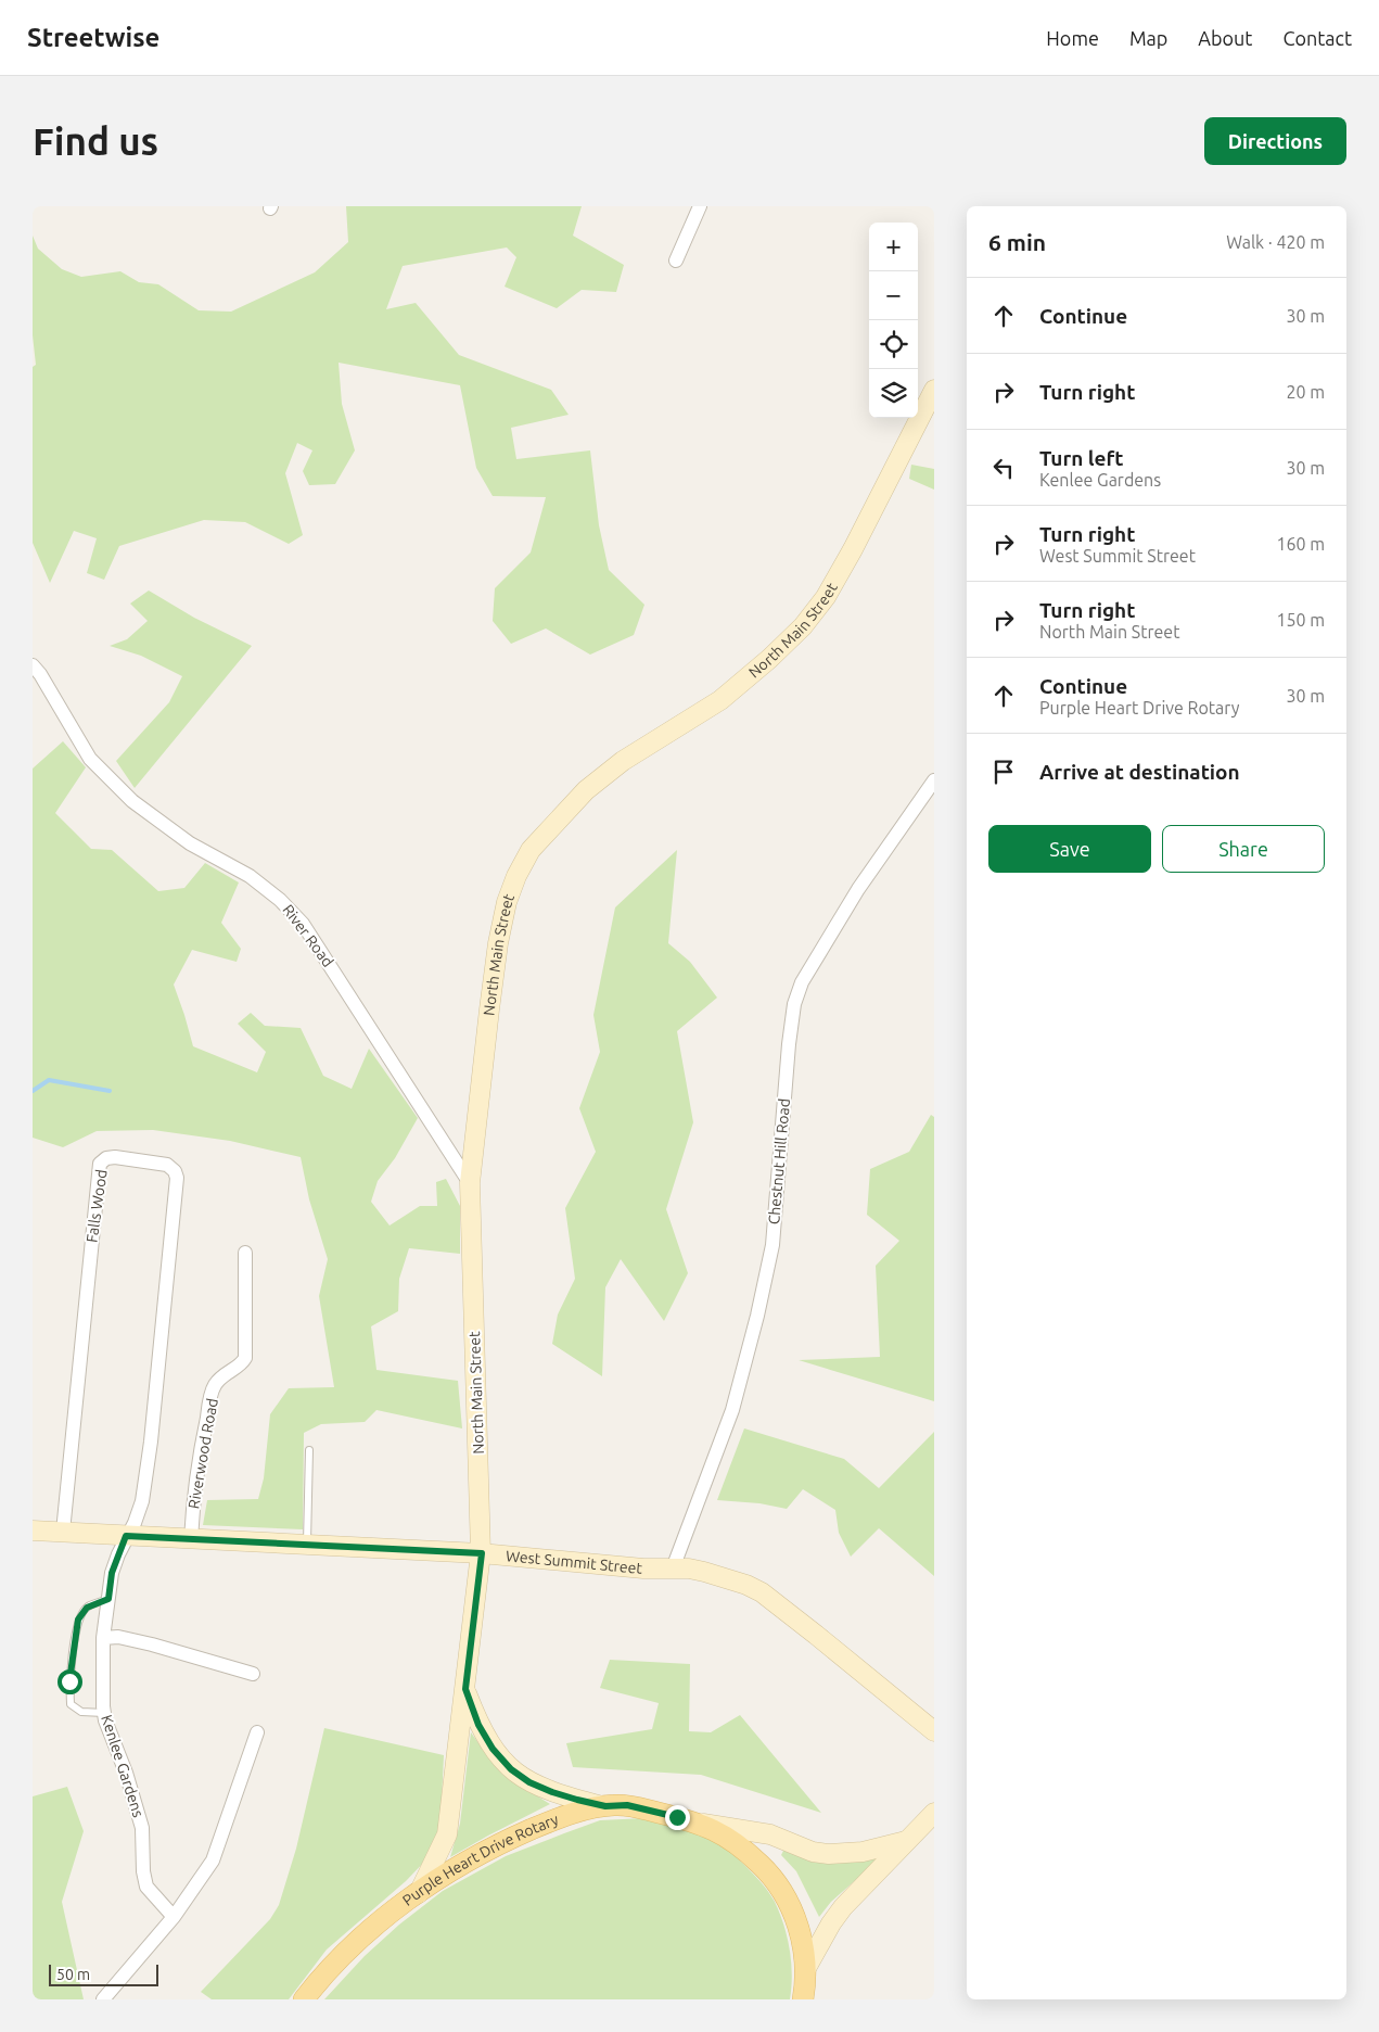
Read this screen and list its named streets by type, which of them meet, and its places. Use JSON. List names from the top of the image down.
{
  "streets": {
    "main road": ["Purple Heart Drive Rotary"],
    "street": [
      "North Main Street",
      "River Road",
      "Chestnut Hill Road",
      "Falls Wood",
      "Riverwood Road",
      "West Summit Street",
      "Kenlee Gardens"
    ]
  },
  "crossings": [
    ["North Main Street", "River Road"],
    ["North Main Street", "West Summit Street"],
    ["North Main Street", "Purple Heart Drive Rotary"],
    ["Chestnut Hill Road", "West Summit Street"],
    ["Falls Wood", "West Summit Street"],
    ["Falls Wood", "Kenlee Gardens"],
    ["Riverwood Road", "West Summit Street"],
    ["West Summit Street", "Kenlee Gardens"]
  ],
  "scale_bar": "50 m",
  "page": {
    "header": "Streetwise",
    "nav": [
      "Home",
      "Map",
      "About",
      "Contact"
    ],
    "buttons": [
      "Directions",
      ["Save", "Share"]
    ],
    "title": "Find us",
    "heading": ["6 min", "Walk · 420 m"],
    "map_buttons": ["+", "−"],
    "list": [
      ["Continue", "30 m"],
      ["Turn right", "20 m"],
      ["Turn left", "Kenlee Gardens", "30 m"],
      ["Turn right", "West Summit Street", "160 m"],
      ["Turn right", "North Main Street", "150 m"],
      ["Continue", "Purple Heart Drive Rotary", "30 m"],
      "Arrive at destination"
    ],
    "scale": "50 m"
  }
}
